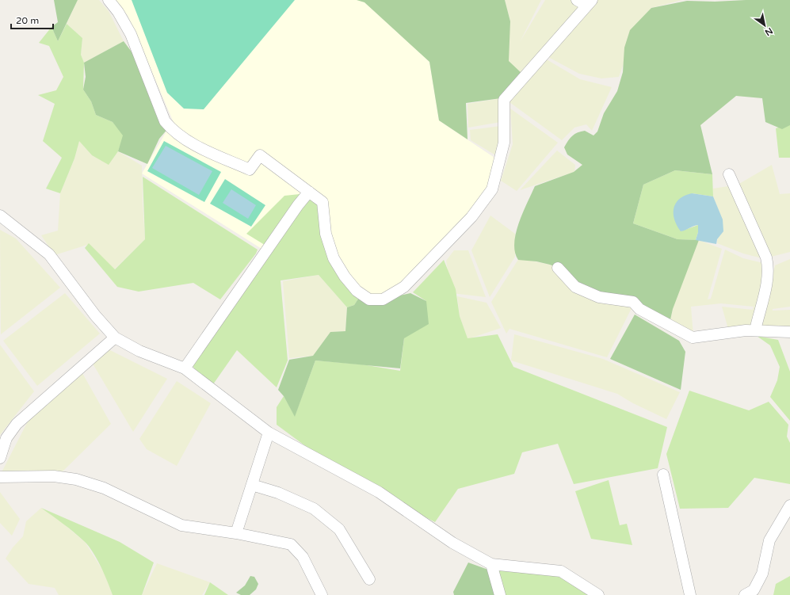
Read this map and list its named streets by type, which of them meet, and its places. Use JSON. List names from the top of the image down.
{
  "scale_bar": "20 m",
  "north": "bottom right"
}
